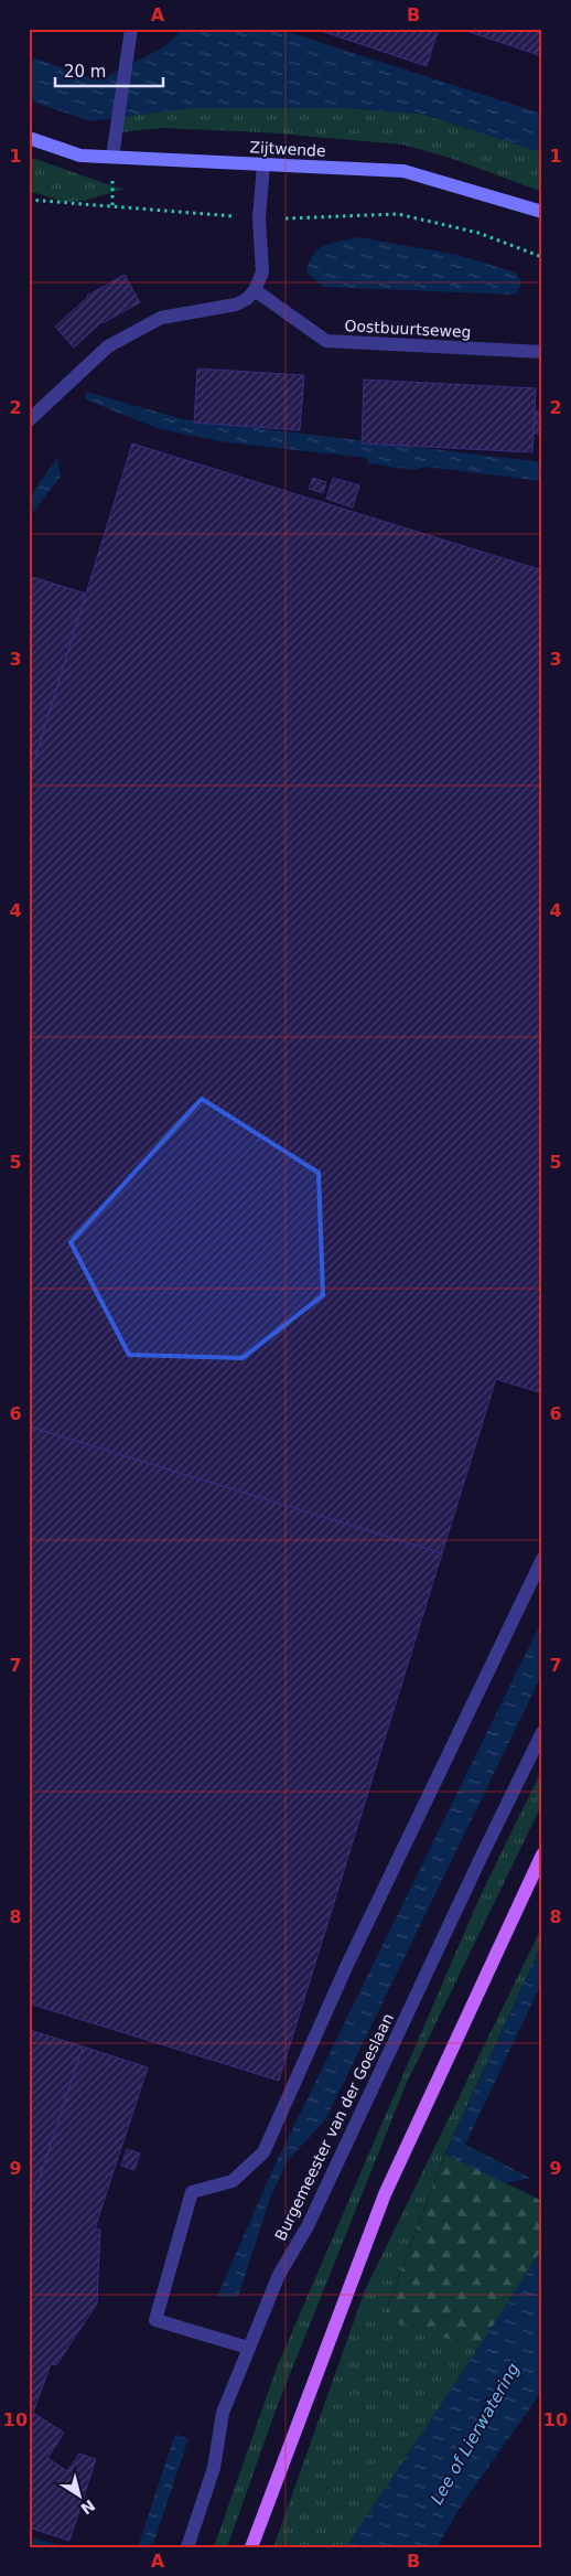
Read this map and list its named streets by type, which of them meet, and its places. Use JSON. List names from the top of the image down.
{
  "streets": {
    "street": ["Zijtwende", "Oostbuurtseweg", "Burgemeester van der Goeslaan"]
  },
  "water": ["Lee of Lierwatering"],
  "scale_bar": "20 m",
  "north": "bottom right",
  "grid": {
    "columns": ["A", "B"],
    "rows": [
      "1",
      "2",
      "3",
      "4",
      "5",
      "6",
      "7",
      "8",
      "9",
      "10"
    ]
  }
}
